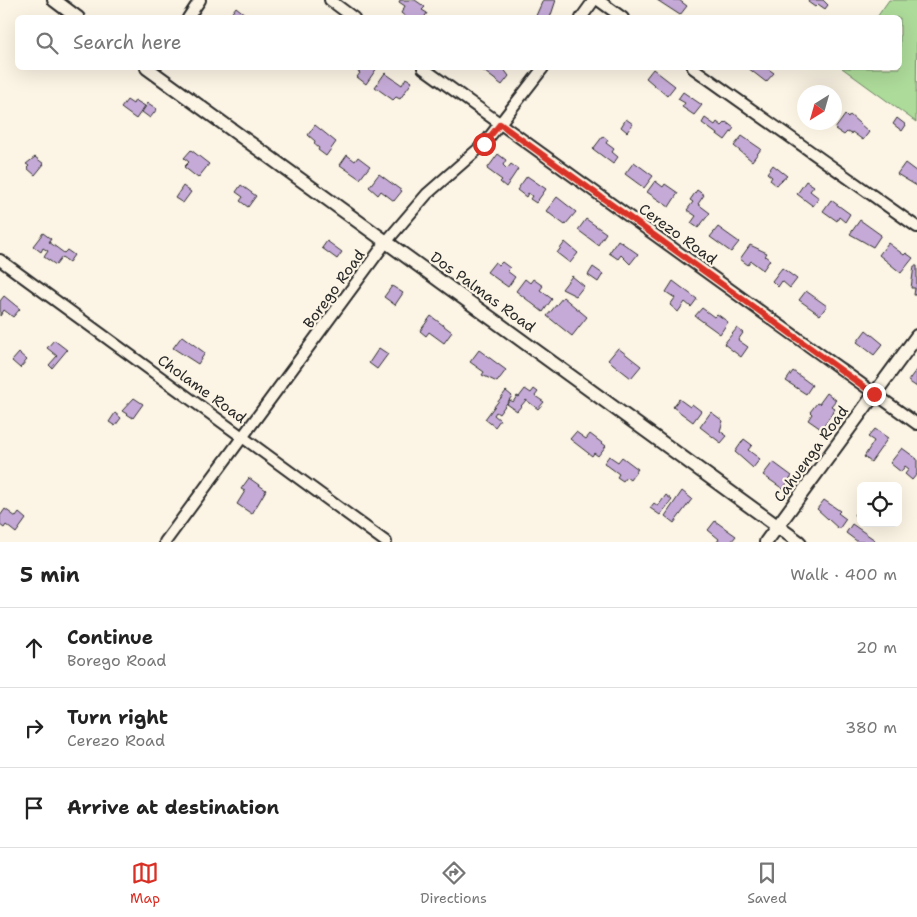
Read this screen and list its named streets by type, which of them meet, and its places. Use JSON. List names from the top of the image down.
{
  "streets": {
    "street": [
      "Cerezo Road",
      "Borego Road",
      "Dos Palmas Road",
      "Cholame Road",
      "Cahuenga Road"
    ]
  },
  "crossings": [
    ["Cerezo Road", "Borego Road"],
    ["Cerezo Road", "Cahuenga Road"],
    ["Borego Road", "Dos Palmas Road"],
    ["Borego Road", "Cholame Road"],
    ["Dos Palmas Road", "Cahuenga Road"]
  ],
  "north": "bottom left",
  "page": {
    "search": "Search here",
    "heading": ["5 min", "Walk · 400 m"],
    "list": [
      ["Continue", "Borego Road", "20 m"],
      ["Turn right", "Cerezo Road", "380 m"],
      "Arrive at destination"
    ],
    "nav": ["Map", "Directions", "Saved"]
  }
}
